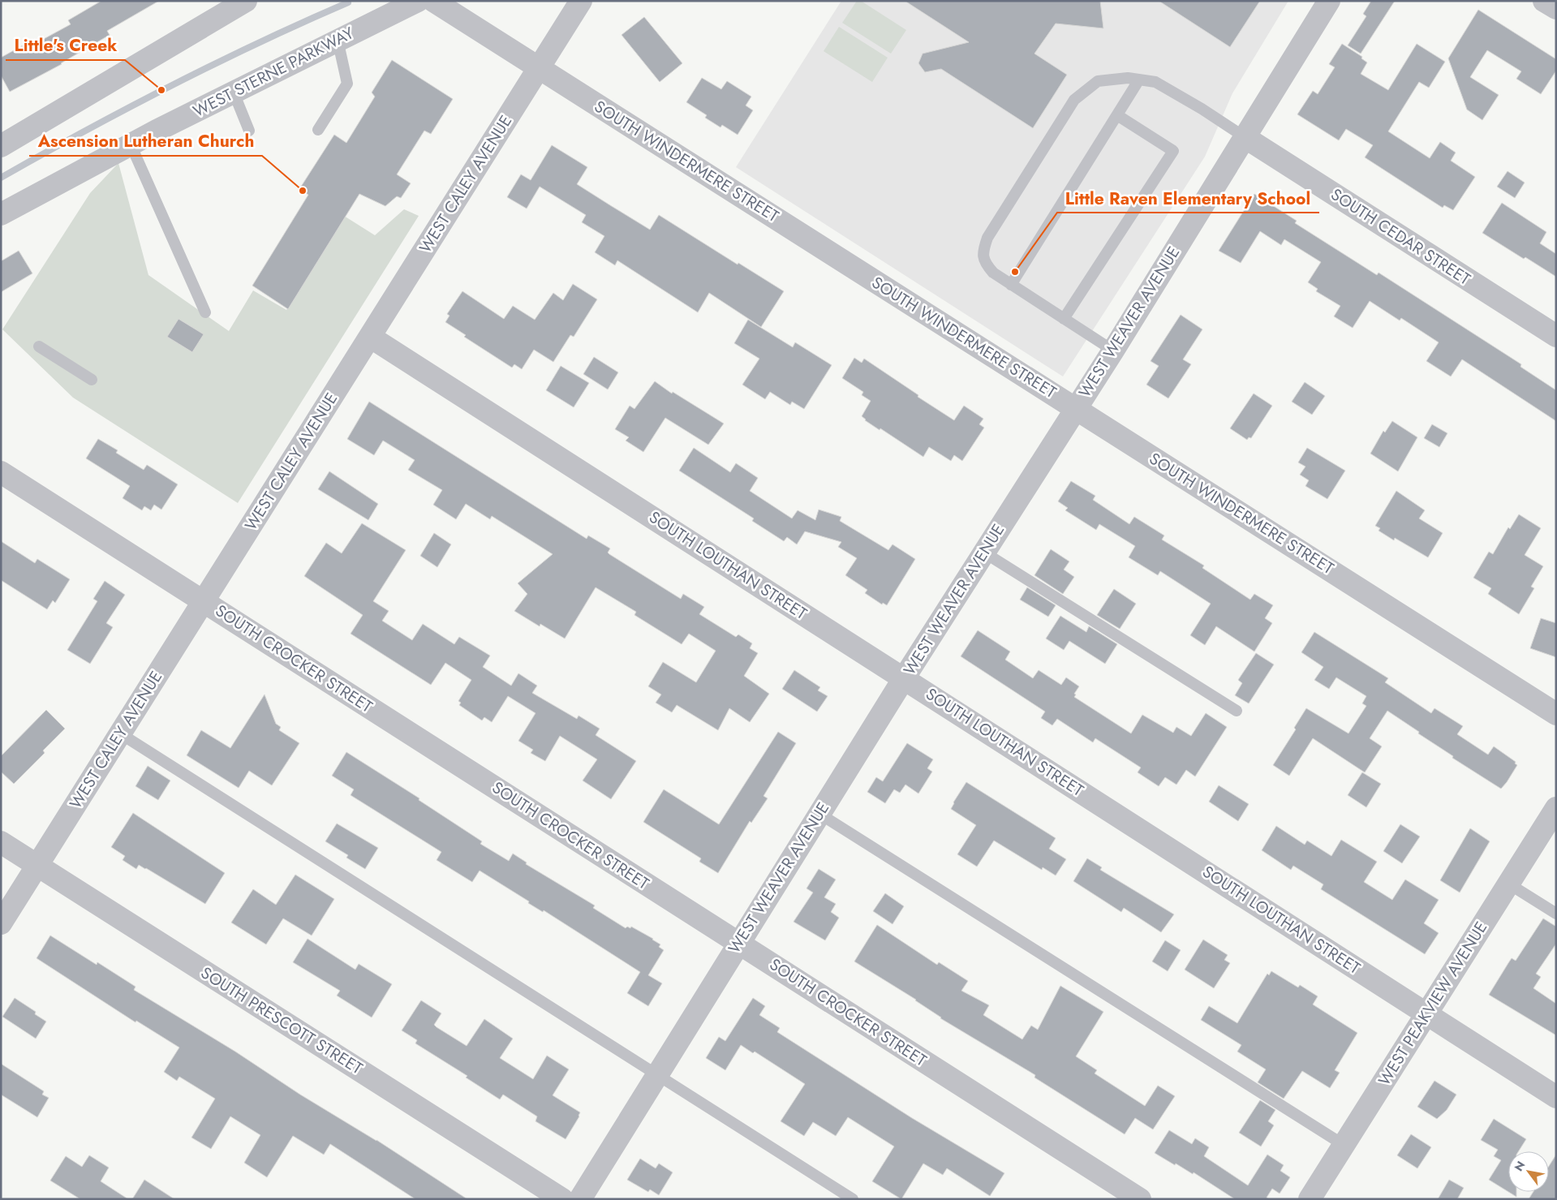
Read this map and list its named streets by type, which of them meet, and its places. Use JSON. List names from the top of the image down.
{
  "streets": {
    "street": [
      "WEST STERNE PARKWAY",
      "SOUTH WINDERMERE STREET",
      "WEST CALEY AVENUE",
      "SOUTH CEDAR STREET",
      "WEST WEAVER AVENUE",
      "SOUTH LOUTHAN STREET",
      "SOUTH CROCKER STREET",
      "WEST PEAKVIEW AVENUE",
      "SOUTH PRESCOTT STREET"
    ]
  },
  "crossings": [
    ["SOUTH WINDERMERE STREET", "WEST CALEY AVENUE"],
    ["SOUTH WINDERMERE STREET", "WEST WEAVER AVENUE"],
    ["WEST CALEY AVENUE", "SOUTH LOUTHAN STREET"],
    ["WEST CALEY AVENUE", "SOUTH CROCKER STREET"],
    ["WEST CALEY AVENUE", "SOUTH PRESCOTT STREET"],
    ["SOUTH CEDAR STREET", "WEST WEAVER AVENUE"],
    ["WEST WEAVER AVENUE", "SOUTH LOUTHAN STREET"],
    ["WEST WEAVER AVENUE", "SOUTH CROCKER STREET"],
    ["SOUTH LOUTHAN STREET", "WEST PEAKVIEW AVENUE"]
  ],
  "places": ["Little's Creek", "Ascension Lutheran Church", "Little Raven Elementary School"],
  "north": "top left"
}
